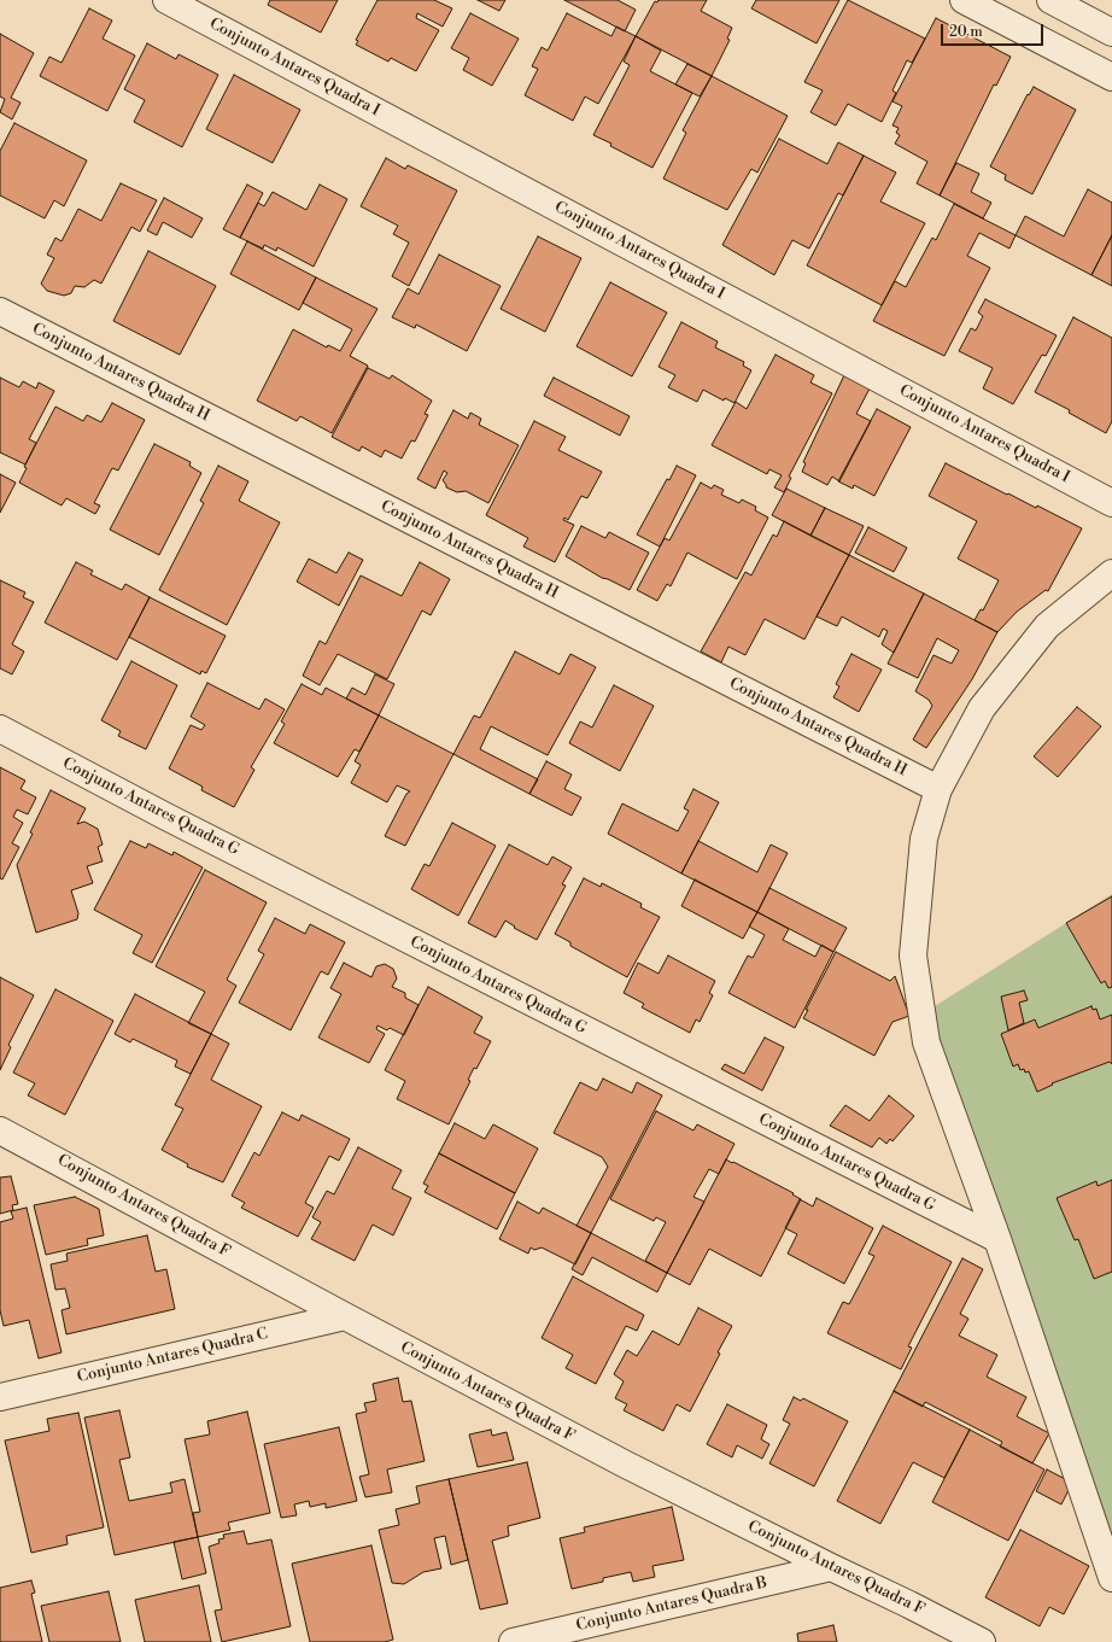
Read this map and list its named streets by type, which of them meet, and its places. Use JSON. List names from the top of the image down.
{
  "streets": {
    "street": [
      "Conjunto Antares Quadra I",
      "Conjunto Antares Quadra H",
      "Conjunto Antares Quadra G",
      "Conjunto Antares Quadra F",
      "Conjunto Antares Quadra C",
      "Conjunto Antares Quadra B"
    ]
  },
  "crossings": [
    ["Conjunto Antares Quadra F", "Conjunto Antares Quadra C"],
    ["Conjunto Antares Quadra F", "Conjunto Antares Quadra B"]
  ],
  "scale_bar": "20 m"
}
